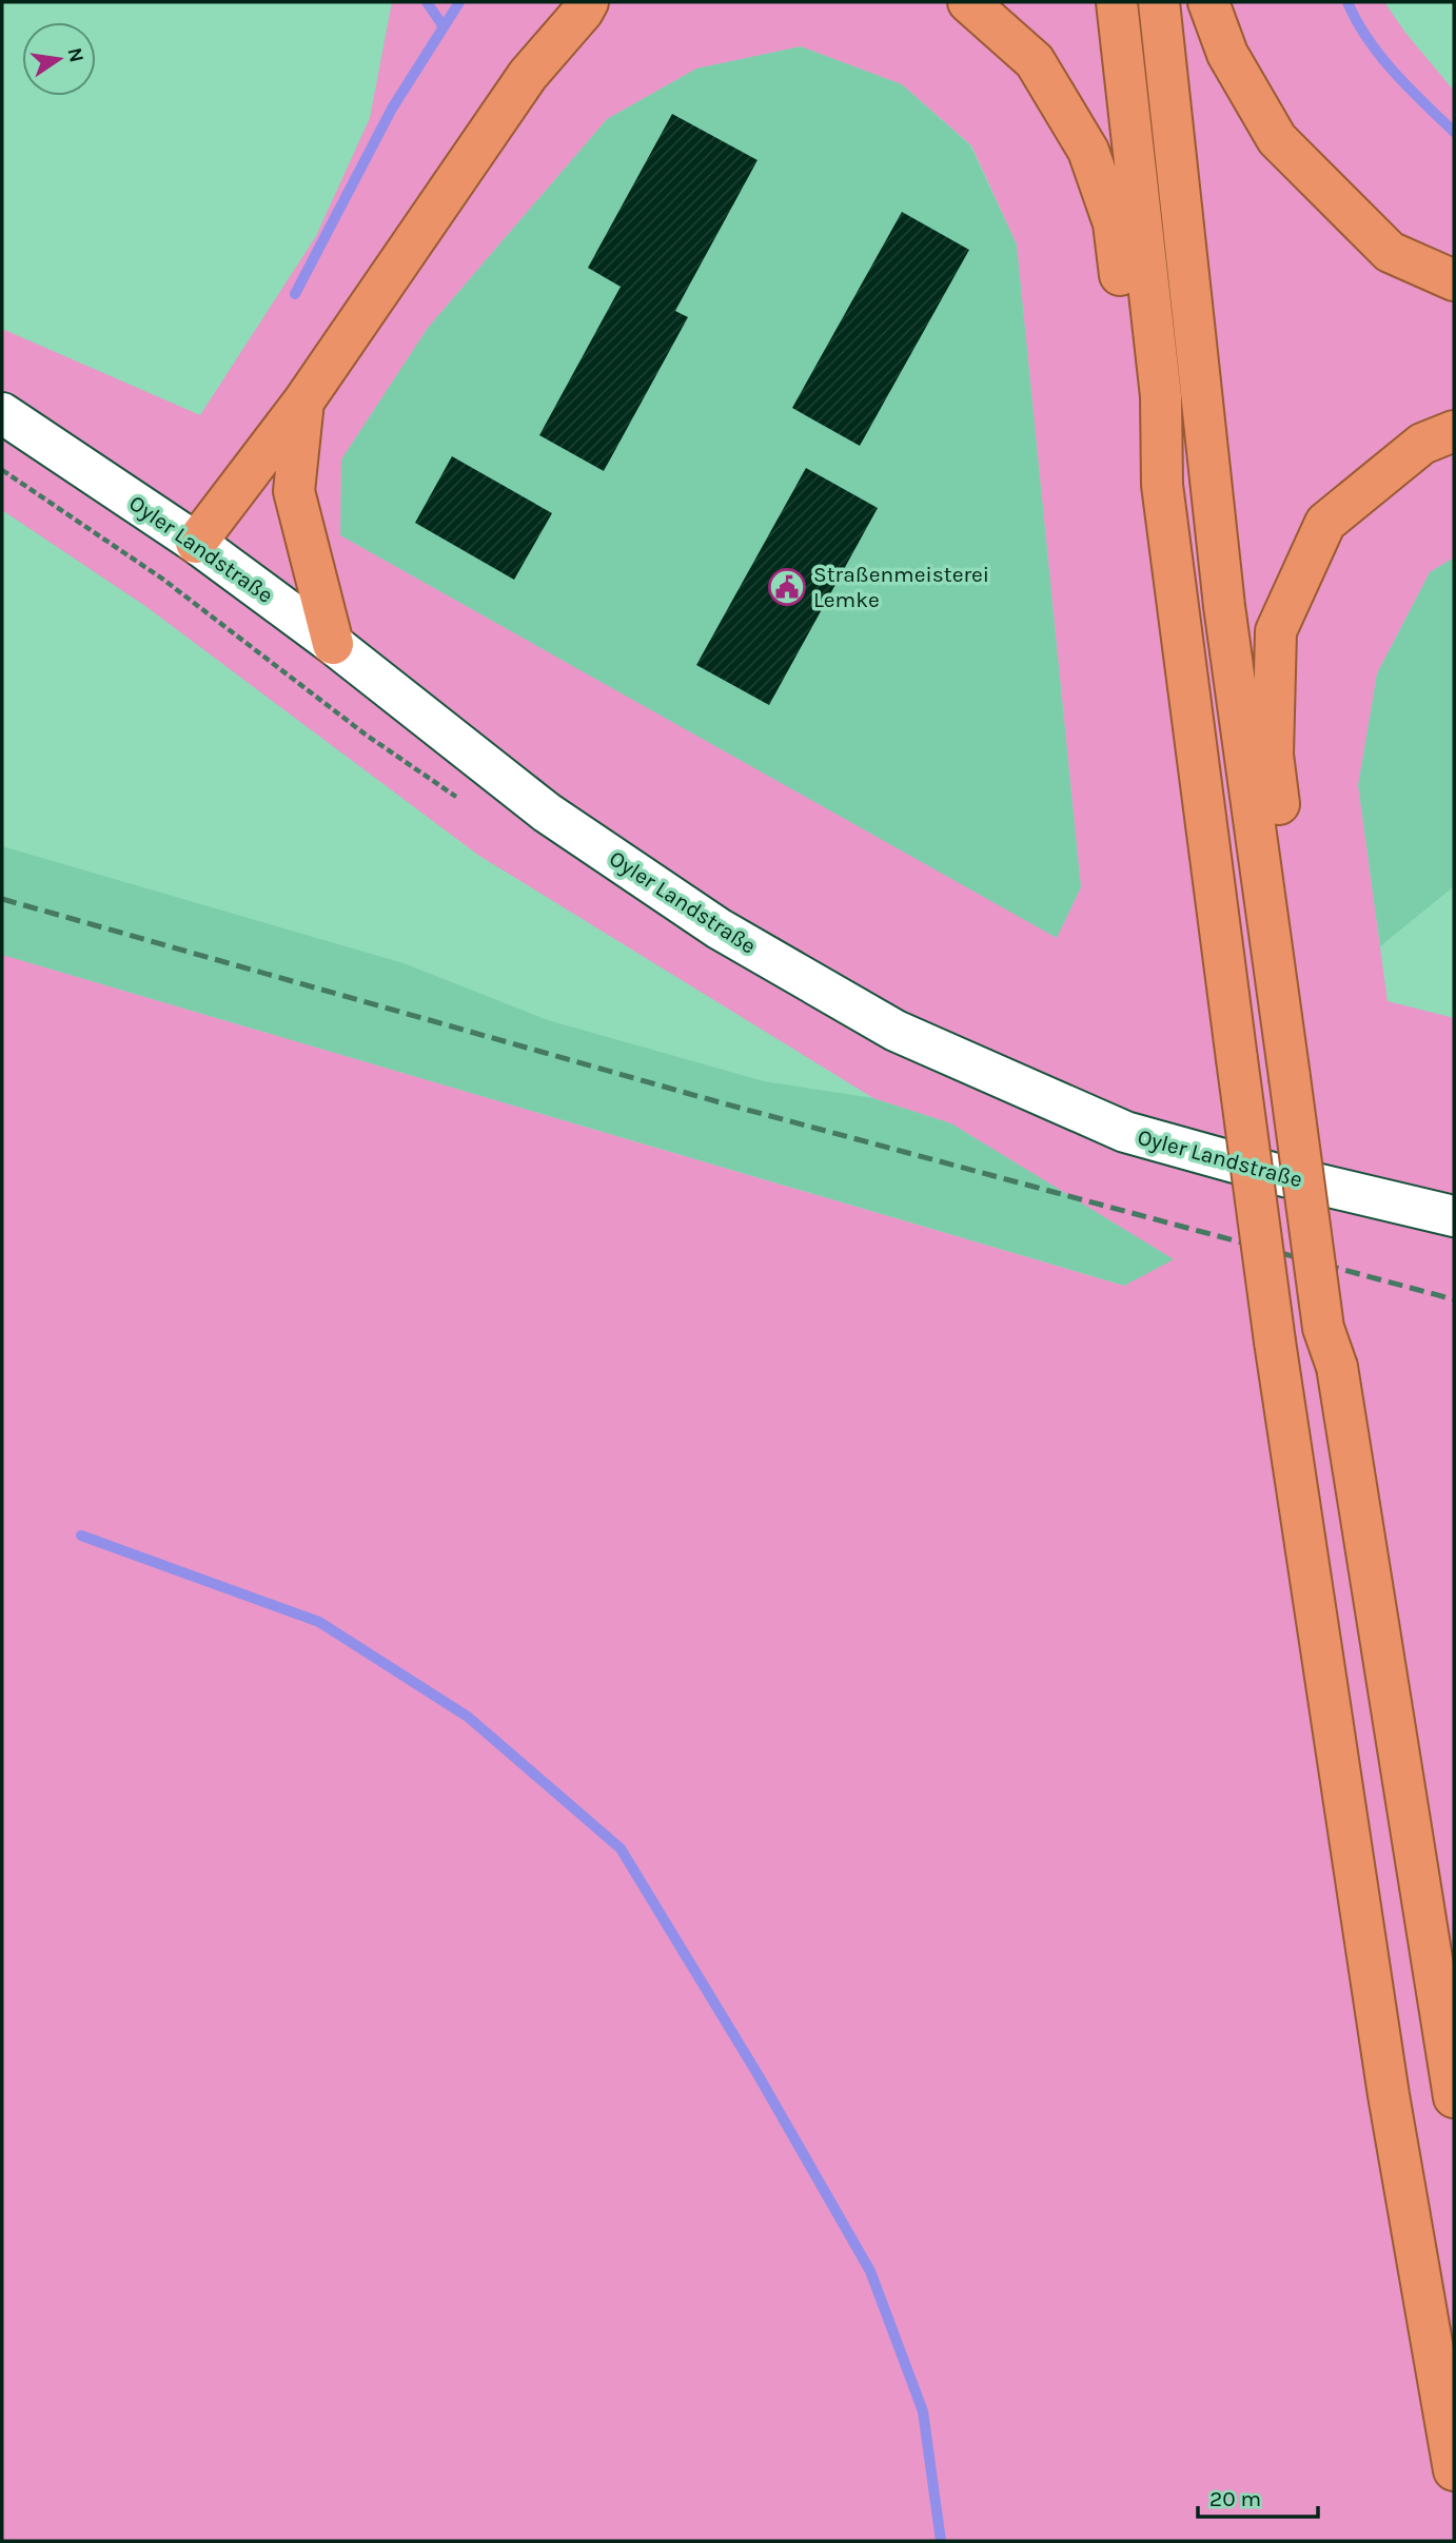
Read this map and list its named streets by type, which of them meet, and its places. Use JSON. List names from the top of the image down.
{
  "streets": {
    "main road": ["Oyler Landstraße"]
  },
  "places": {
    "public building": ["Straßenmeisterei Lemke"]
  },
  "scale_bar": "20 m",
  "north": "right"
}
